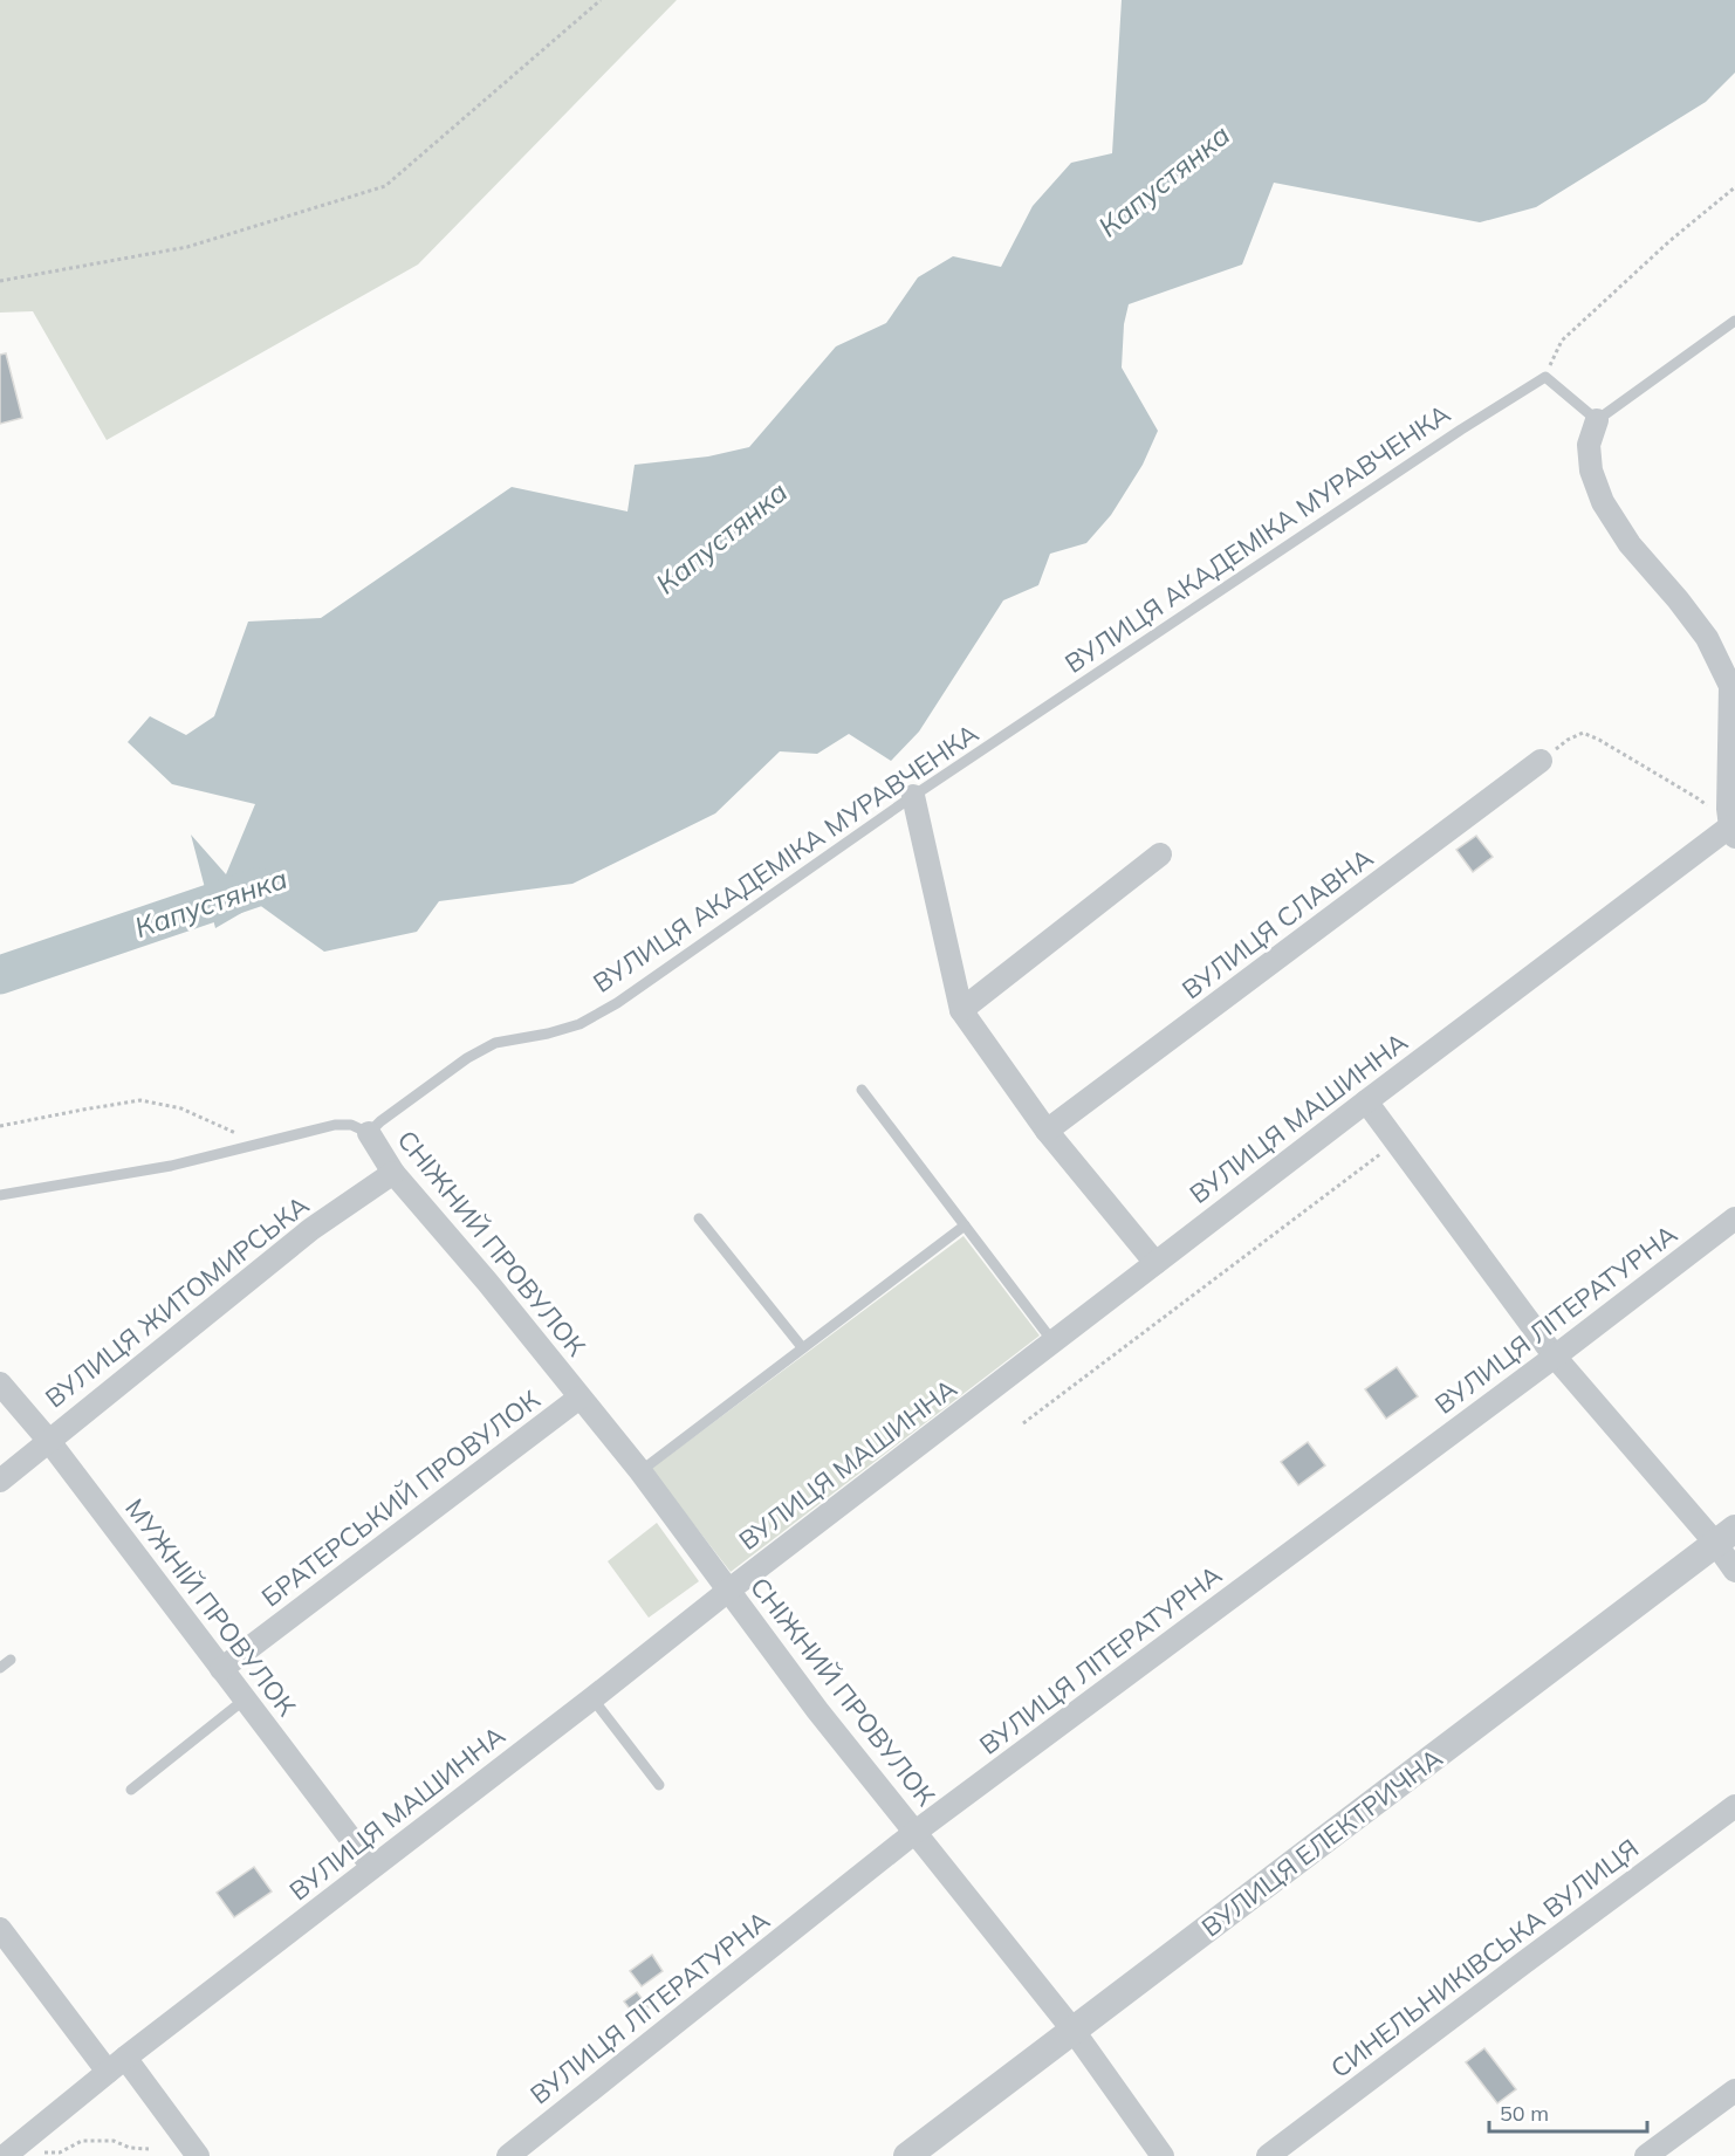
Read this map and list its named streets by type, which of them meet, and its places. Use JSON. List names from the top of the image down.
{
  "streets": {
    "street": [
      "ВУЛИЦЯ СЛАВНА",
      "ВУЛИЦЯ МАШИННА",
      "СНІЖНИЙ ПРОВУЛОК",
      "ВУЛИЦЯ ЖИТОМИРСЬКА",
      "ВУЛИЦЯ ЛІТЕРАТУРНА",
      "БРАТЕРСЬКИЙ ПРОВУЛОК",
      "МУЖНІЙ ПРОВУЛОК",
      "ВУЛИЦЯ ЕЛЕКТРИЧНА",
      "СИНЕЛЬНИКІВСЬКА ВУЛИЦЯ"
    ],
    "lane": ["ВУЛИЦЯ АКАДЕМІКА МУРАВЧЕНКА"]
  },
  "crossings": [
    ["ВУЛИЦЯ АКАДЕМІКА МУРАВЧЕНКА", "СНІЖНИЙ ПРОВУЛОК"],
    ["ВУЛИЦЯ МАШИННА", "СНІЖНИЙ ПРОВУЛОК"],
    ["ВУЛИЦЯ МАШИННА", "МУЖНІЙ ПРОВУЛОК"],
    ["СНІЖНИЙ ПРОВУЛОК", "ВУЛИЦЯ ЖИТОМИРСЬКА"],
    ["СНІЖНИЙ ПРОВУЛОК", "ВУЛИЦЯ ЛІТЕРАТУРНА"],
    ["СНІЖНИЙ ПРОВУЛОК", "БРАТЕРСЬКИЙ ПРОВУЛОК"],
    ["СНІЖНИЙ ПРОВУЛОК", "ВУЛИЦЯ ЕЛЕКТРИЧНА"],
    ["ВУЛИЦЯ ЖИТОМИРСЬКА", "МУЖНІЙ ПРОВУЛОК"],
    ["БРАТЕРСЬКИЙ ПРОВУЛОК", "МУЖНІЙ ПРОВУЛОК"]
  ],
  "water": ["Капустянка"],
  "scale_bar": "50 m"
}
